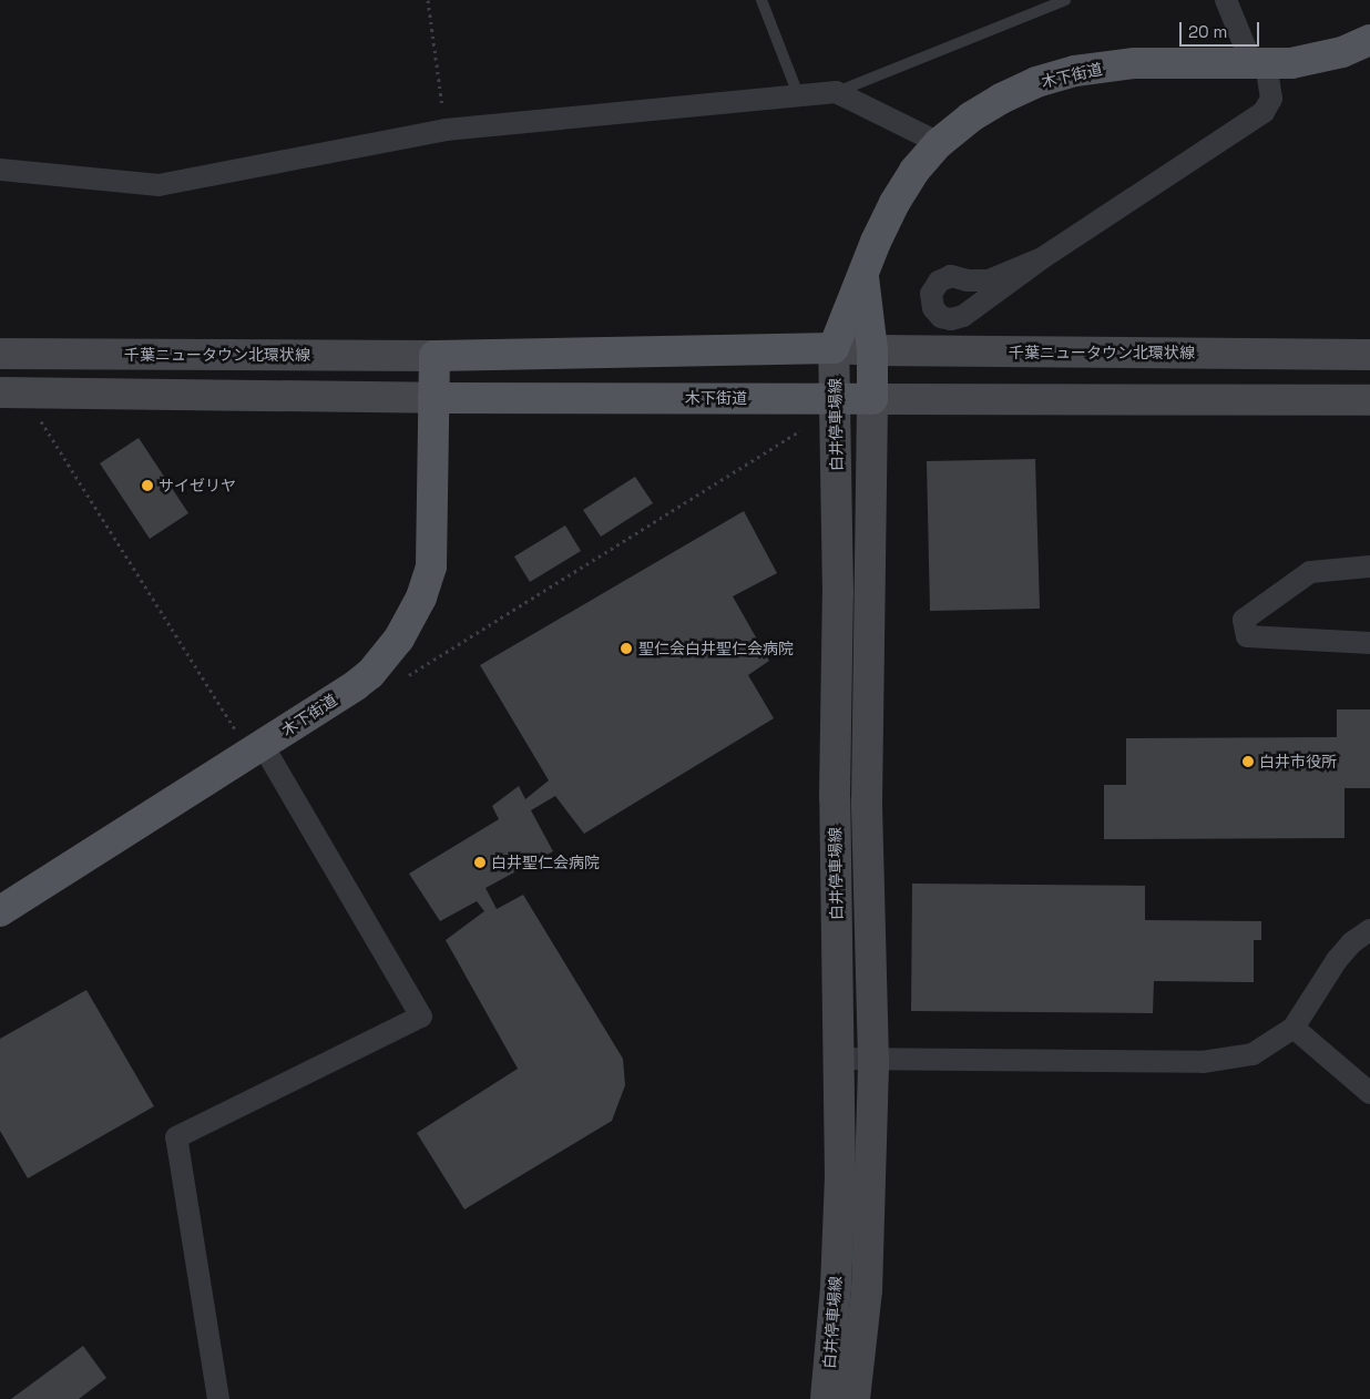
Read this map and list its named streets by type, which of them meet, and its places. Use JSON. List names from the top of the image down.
{
  "streets": {
    "main road": ["木下街道", "千葉ニュータウン北環状線", "白井停車場線"]
  },
  "crossings": [
    ["木下街道", "千葉ニュータウン北環状線"],
    ["木下街道", "白井停車場線"],
    ["千葉ニュータウン北環状線", "白井停車場線"]
  ],
  "places": [
    "サイゼリヤ",
    "聖仁会白井聖仁会病院",
    "白井市役所",
    "白井聖仁会病院"
  ],
  "scale_bar": "20 m"
}
